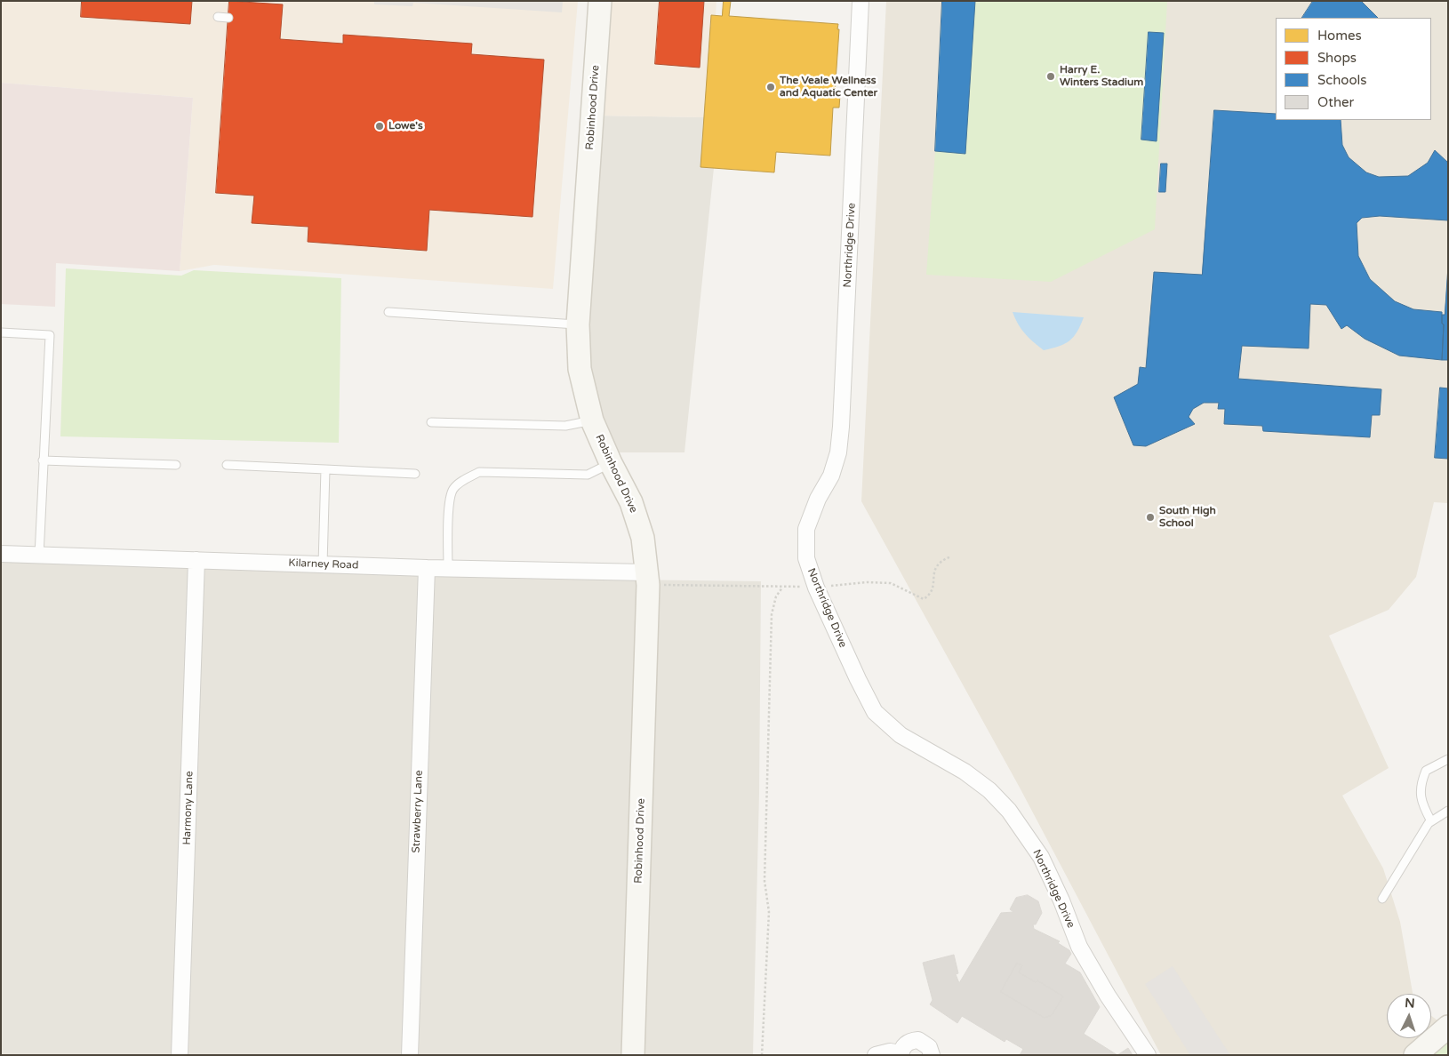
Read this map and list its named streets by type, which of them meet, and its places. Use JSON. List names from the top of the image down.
{
  "streets": {
    "street": [
      "Robinhood Drive",
      "Northridge Drive",
      "Kilarney Road",
      "Harmony Lane",
      "Strawberry Lane"
    ]
  },
  "crossings": [
    ["Robinhood Drive", "Kilarney Road"],
    ["Kilarney Road", "Harmony Lane"],
    ["Kilarney Road", "Strawberry Lane"]
  ],
  "places": [
    "Harry E. Winters Stadium",
    "The Veale Wellness and Aquatic Center",
    "Lowe's",
    "South High School"
  ],
  "legend": [
    "Homes",
    "Shops",
    "Schools",
    "Other"
  ],
  "north": "top"
}
